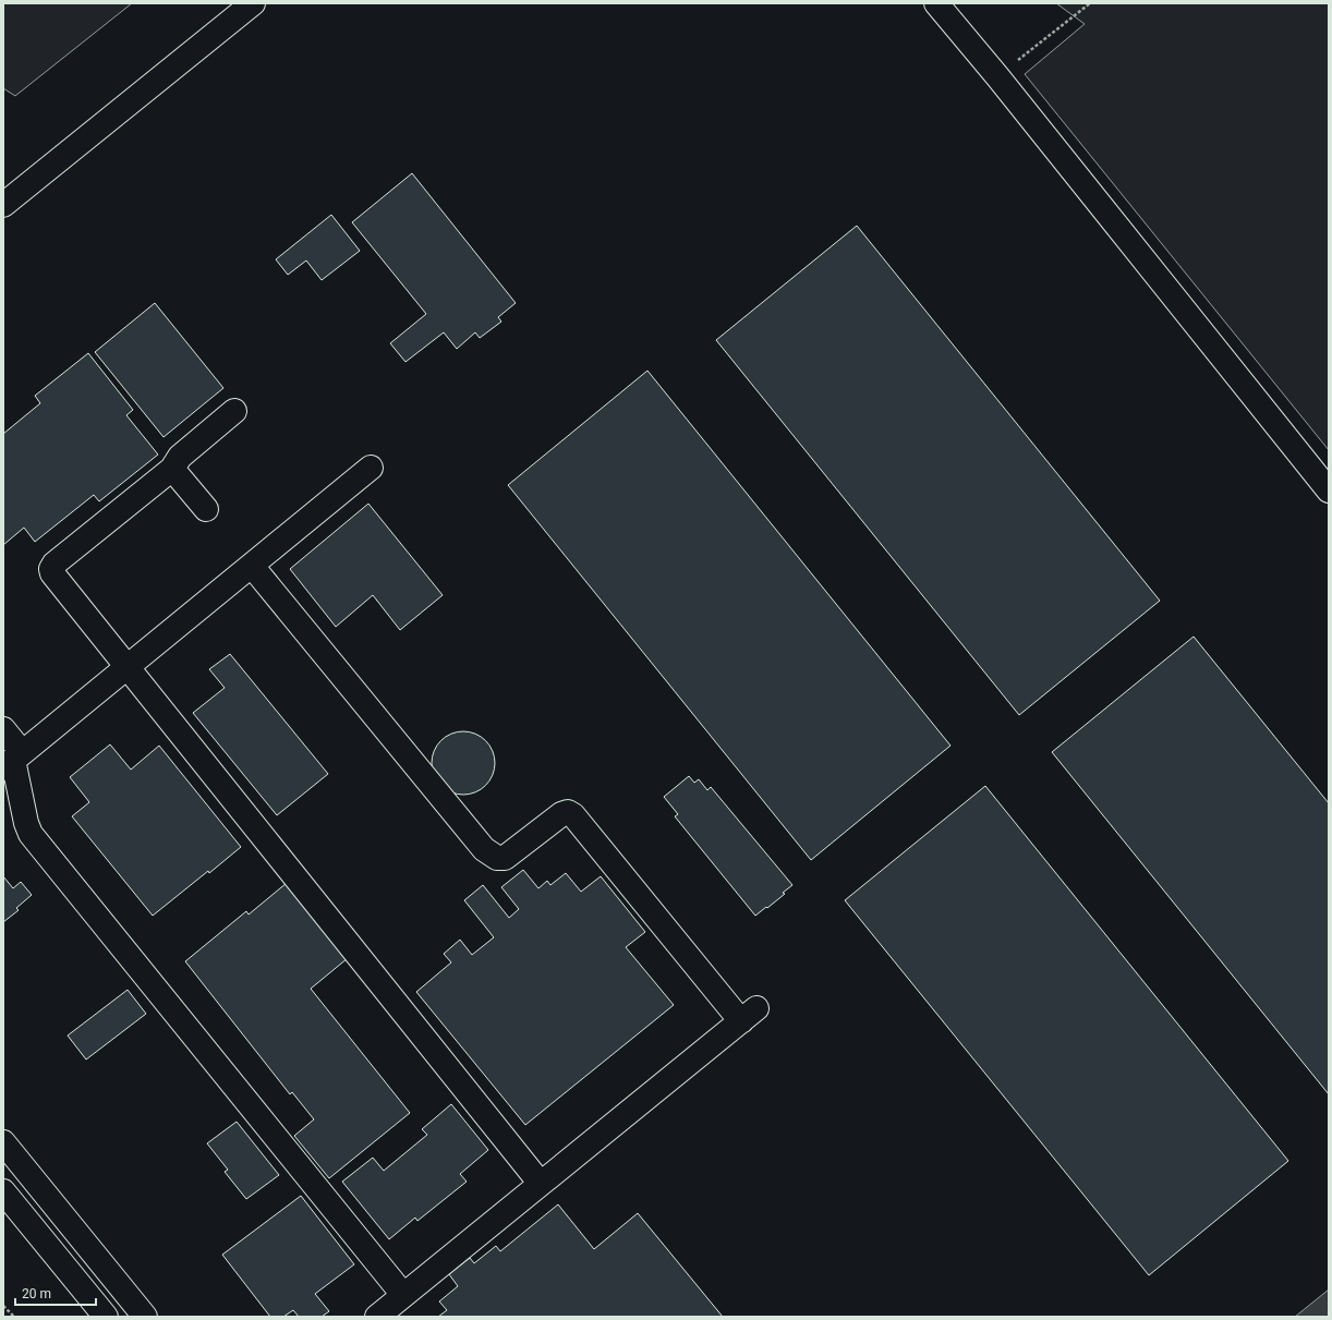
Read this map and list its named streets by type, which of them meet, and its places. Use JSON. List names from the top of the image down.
{
  "scale_bar": "20 m"
}
